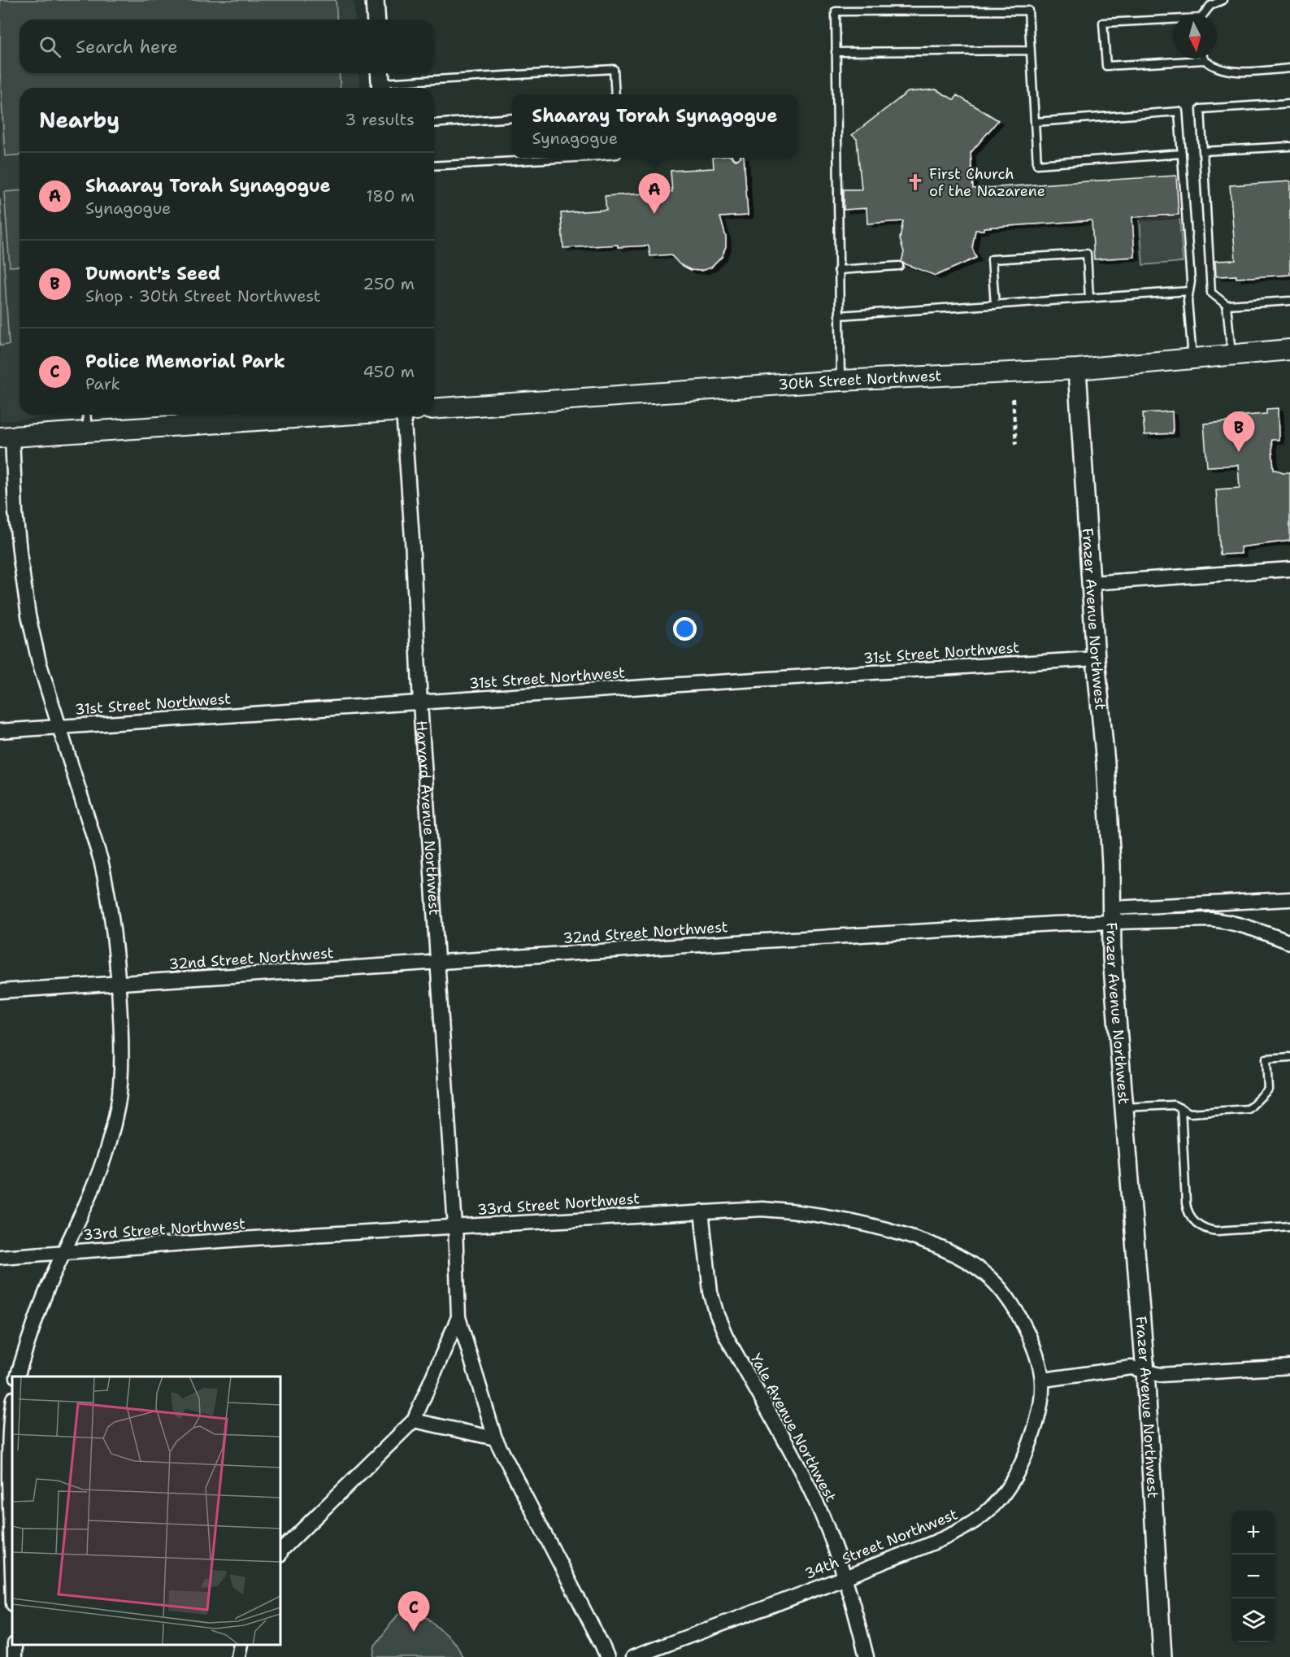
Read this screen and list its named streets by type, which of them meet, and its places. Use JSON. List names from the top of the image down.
{
  "streets": {
    "main road": ["30th Street Northwest"],
    "street": [
      "Frazer Avenue Northwest",
      "31st Street Northwest",
      "Harvard Avenue Northwest",
      "32nd Street Northwest",
      "33rd Street Northwest",
      "Yale Avenue Northwest",
      "34th Street Northwest"
    ]
  },
  "crossings": [
    ["30th Street Northwest", "Frazer Avenue Northwest"],
    ["Frazer Avenue Northwest", "31st Street Northwest"],
    ["Frazer Avenue Northwest", "32nd Street Northwest"],
    ["31st Street Northwest", "Harvard Avenue Northwest"],
    ["Harvard Avenue Northwest", "32nd Street Northwest"],
    ["Harvard Avenue Northwest", "33rd Street Northwest"],
    ["33rd Street Northwest", "Yale Avenue Northwest"],
    ["33rd Street Northwest", "34th Street Northwest"],
    ["Yale Avenue Northwest", "34th Street Northwest"]
  ],
  "places": {
    "church": ["First Church of the Nazarene"]
  },
  "north": "bottom",
  "page": {
    "search": "Search here",
    "heading": ["Nearby", "3 results"],
    "popup": ["Shaaray Torah Synagogue", "Synagogue"],
    "list": [
      {
        "mark": "A",
        "name": "Shaaray Torah Synagogue",
        "note": "Synagogue",
        "value": "180 m"
      },
      {
        "mark": "B",
        "name": "Dumont's Seed",
        "note": "Shop · 30th Street Northwest",
        "value": "250 m"
      },
      {
        "mark": "C",
        "name": "Police Memorial Park",
        "note": "Park",
        "value": "450 m"
      }
    ],
    "pins": ["A", "B", "C"],
    "map_buttons": ["+", "−"]
  }
}
